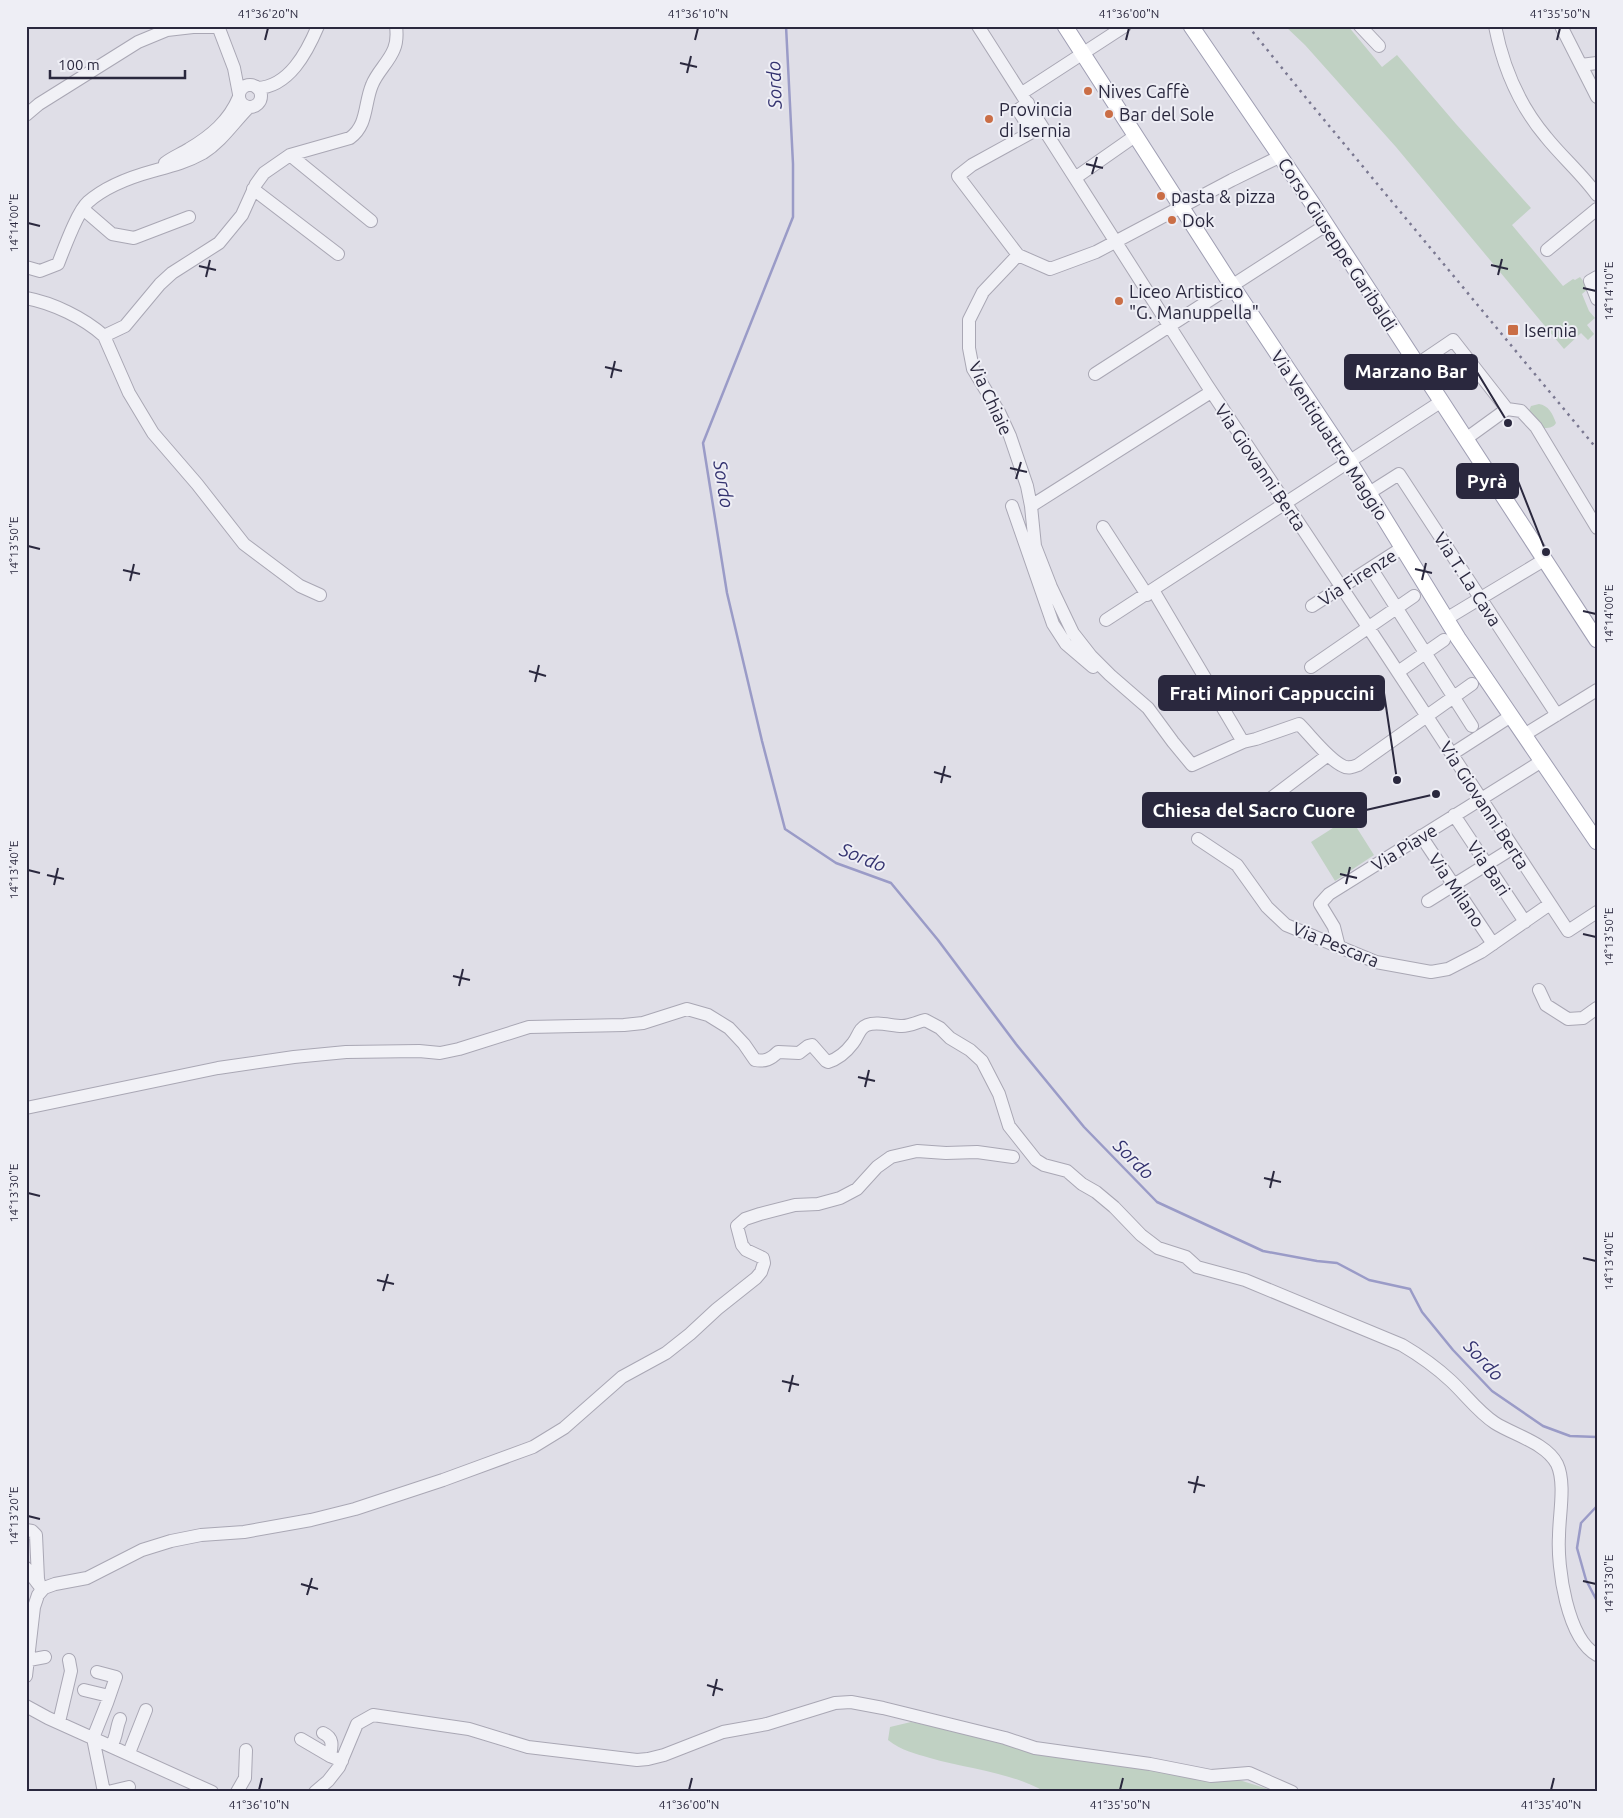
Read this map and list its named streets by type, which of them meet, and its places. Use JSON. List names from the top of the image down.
{
  "streets": {
    "main road": ["Corso Giuseppe Garibaldi", "Via Ventiquattro Maggio"],
    "street": [
      "Via Chiaie",
      "Via Giovanni Berta",
      "Via Firenze",
      "Via T. La Cava",
      "Via Piave",
      "Via Bari",
      "Via Milano",
      "Via Pescara"
    ]
  },
  "crossings": [
    ["Via Ventiquattro Maggio", "Via Firenze"],
    ["Via Ventiquattro Maggio", "Via T. La Cava"],
    ["Via Ventiquattro Maggio", "Via Piave"],
    ["Via Giovanni Berta", "Via Firenze"],
    ["Via Giovanni Berta", "Via Piave"],
    ["Via Giovanni Berta", "Via Pescara"],
    ["Via Piave", "Via Bari"],
    ["Via Piave", "Via Milano"],
    ["Via Piave", "Via Pescara"],
    ["Via Bari", "Via Pescara"],
    ["Via Milano", "Via Pescara"]
  ],
  "water": ["Sordo"],
  "places": {
    "other": [
      "Nives Caffè",
      "Bar del Sole",
      "Provincia di Isernia",
      "pasta & pizza",
      "Dok",
      "Liceo Artistico \"G. Manuppella\"",
      "Marzano Bar",
      "Pyrà",
      "Frati Minori Cappuccini",
      "Chiesa del Sacro Cuore"
    ],
    "transit": ["Isernia"]
  },
  "scale_bar": "100 m",
  "coordinates": [
    "41°36'20\"N",
    "41°36'10\"N",
    "41°36'00\"N",
    "41°35'50\"N",
    "14°14'00\"E",
    "14°14'10\"E",
    "14°13'50\"E",
    "14°13'40\"E",
    "14°13'30\"E",
    "14°13'20\"E",
    "41°35'40\"N"
  ]
}
